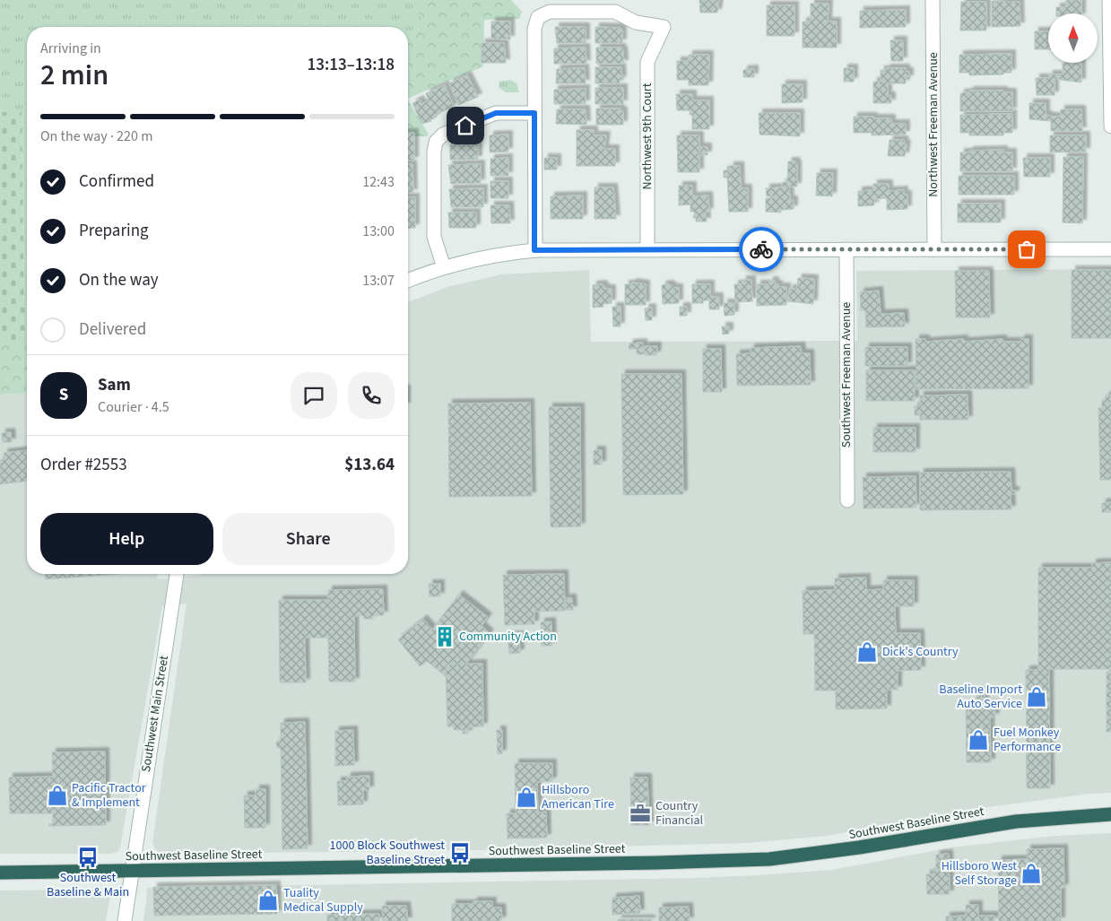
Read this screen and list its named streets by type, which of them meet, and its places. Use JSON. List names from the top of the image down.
{
  "streets": {
    "highway": ["Southwest Baseline Street"],
    "street": [
      "Northwest Freeman Avenue",
      "Northwest 9th Court",
      "Southwest Freeman Avenue",
      "Southwest Main Street"
    ]
  },
  "crossings": [
    ["Southwest Main Street", "Southwest Baseline Street"]
  ],
  "places": {
    "building": ["Community Action"],
    "shop": [
      "Dick's Country",
      "Baseline Import Auto Service",
      "Fuel Monkey Performance",
      "Pacific Tractor & Implement",
      "Hillsboro American Tire",
      "Hillsboro West Self Storage",
      "Tuality Medical Supply"
    ],
    "office": ["Country Financial"],
    "bus stop": ["1000 Block Southwest Baseline Street", "Southwest Baseline & Main"]
  },
  "north": "top",
  "page": {
    "heading": ["2 min", "Arriving in", "13:13–13:18"],
    "panel": [
      "Sam",
      "Courier · 4.5",
      "Order #2553",
      "$13.64"
    ],
    "bar": "On the way · 220 m",
    "list": [
      ["Confirmed", "12:43"],
      ["Preparing", "13:00"],
      ["On the way", "13:07"],
      "Delivered"
    ],
    "round": "S",
    "buttons": ["Help", "Share"]
  }
}
